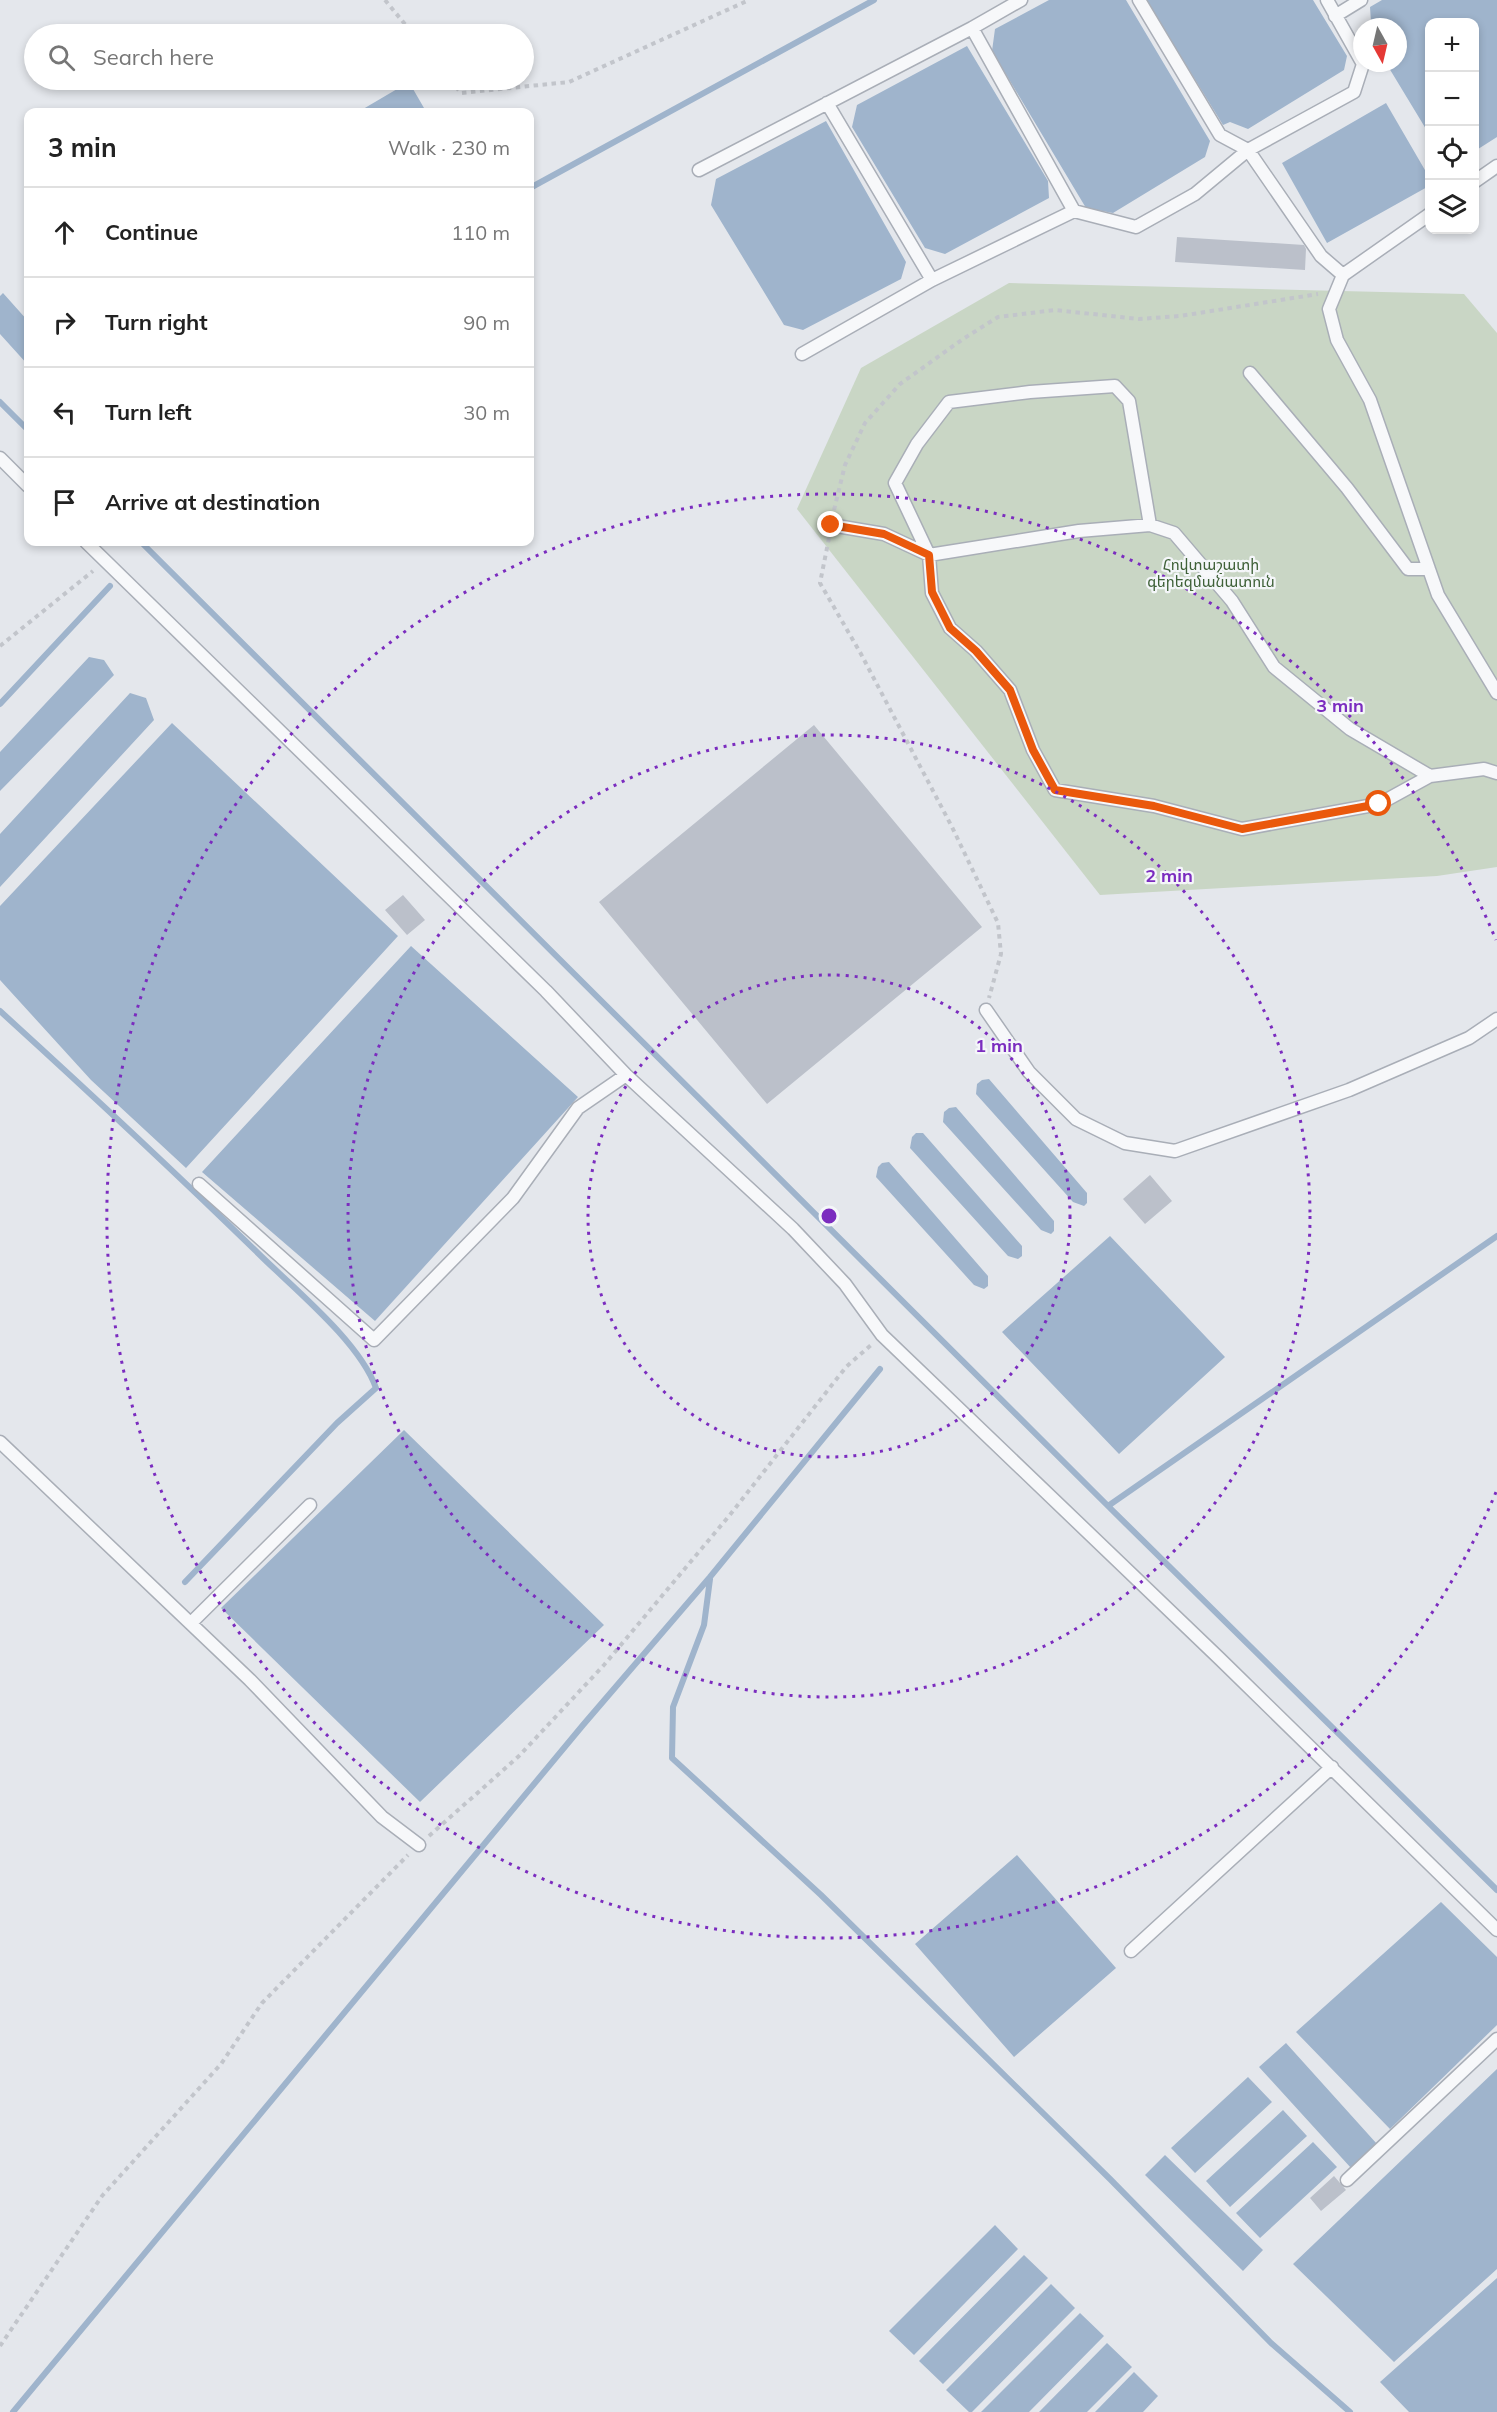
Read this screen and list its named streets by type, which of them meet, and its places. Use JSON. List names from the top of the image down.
{
  "parks": ["Հովտաշատի գերեզմանատուն"],
  "north": "bottom",
  "page": {
    "map_buttons": ["+", "−"],
    "search": "Search here",
    "heading": ["3 min", "Walk · 230 m"],
    "list": [
      ["Continue", "110 m"],
      ["Turn right", "90 m"],
      ["Turn left", "30 m"],
      "Arrive at destination"
    ]
  },
  "rings": ["3 min", "2 min", "1 min"]
}
